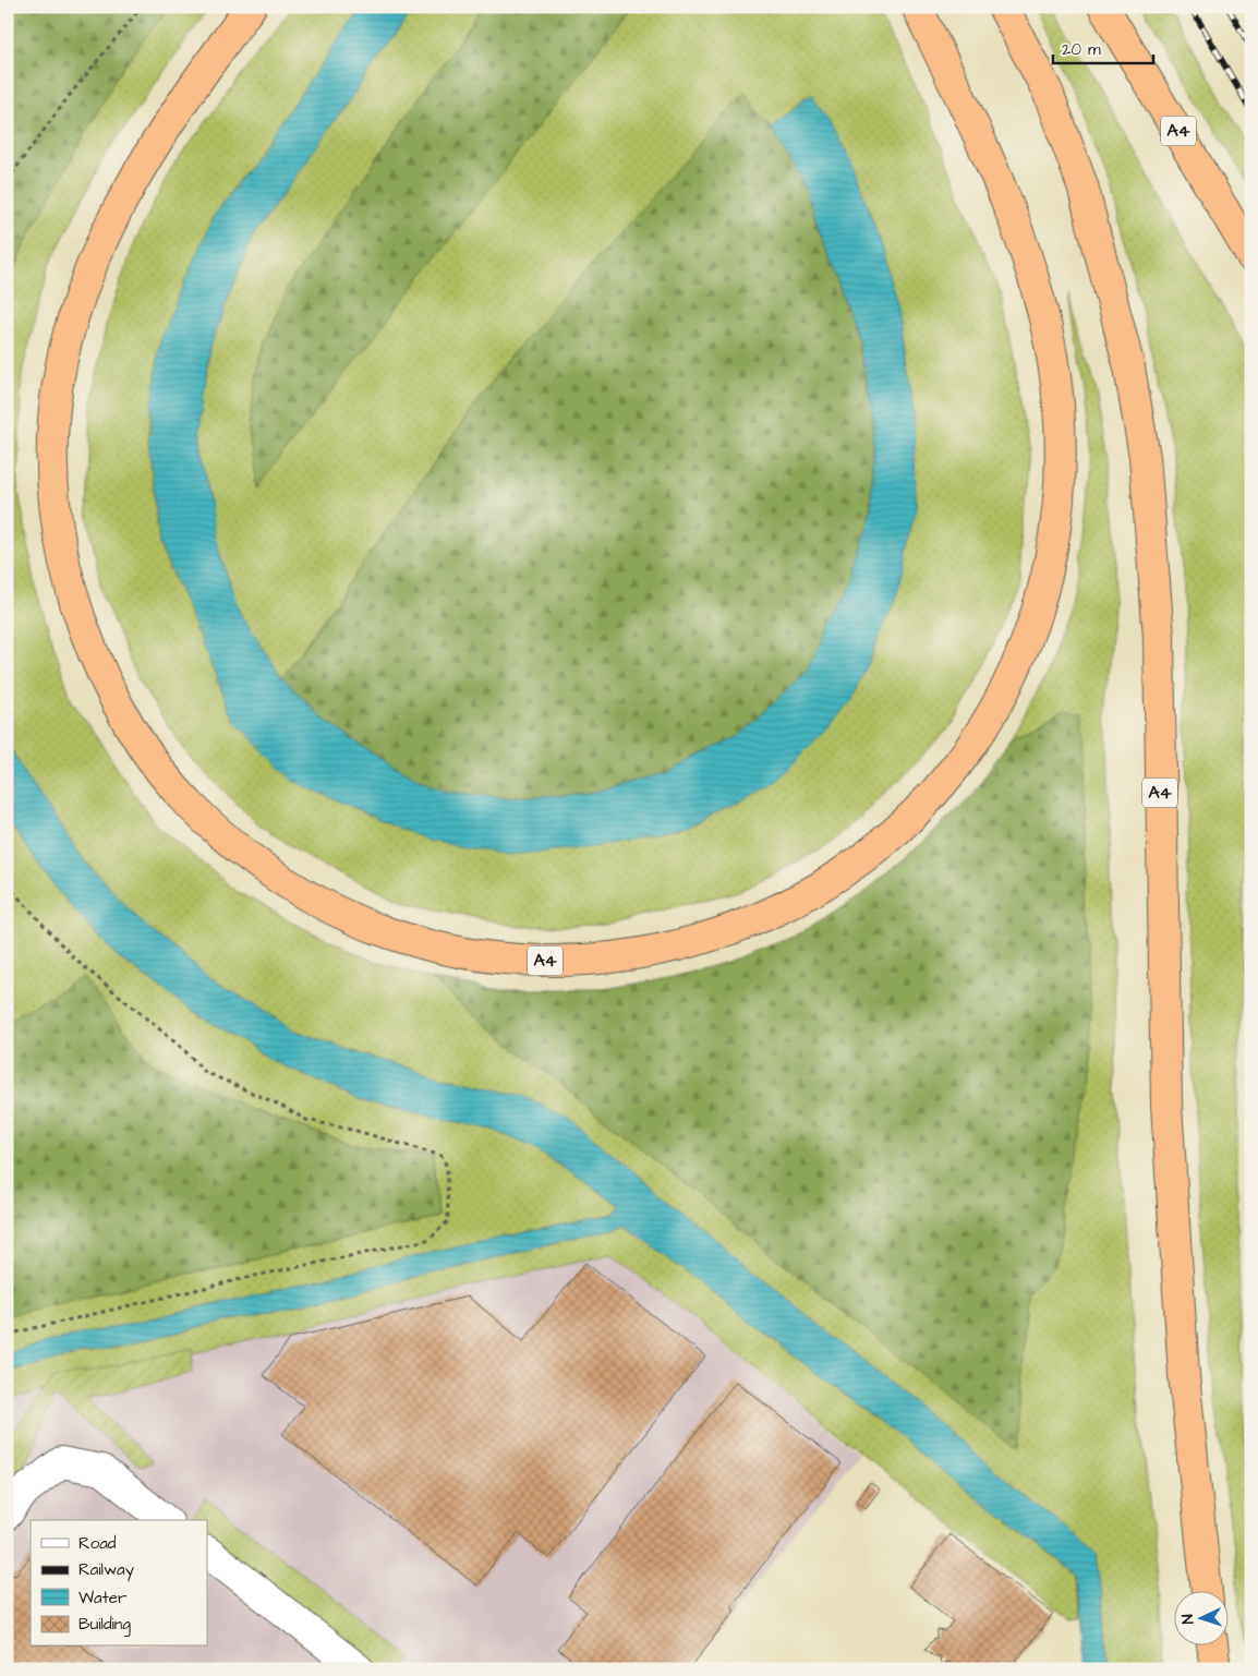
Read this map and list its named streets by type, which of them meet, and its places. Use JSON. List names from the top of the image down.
{
  "streets": {
    "highway": ["A4"]
  },
  "legend": [
    "Road",
    "Railway",
    "Water",
    "Building"
  ],
  "scale_bar": "20 m",
  "north": "left"
}
